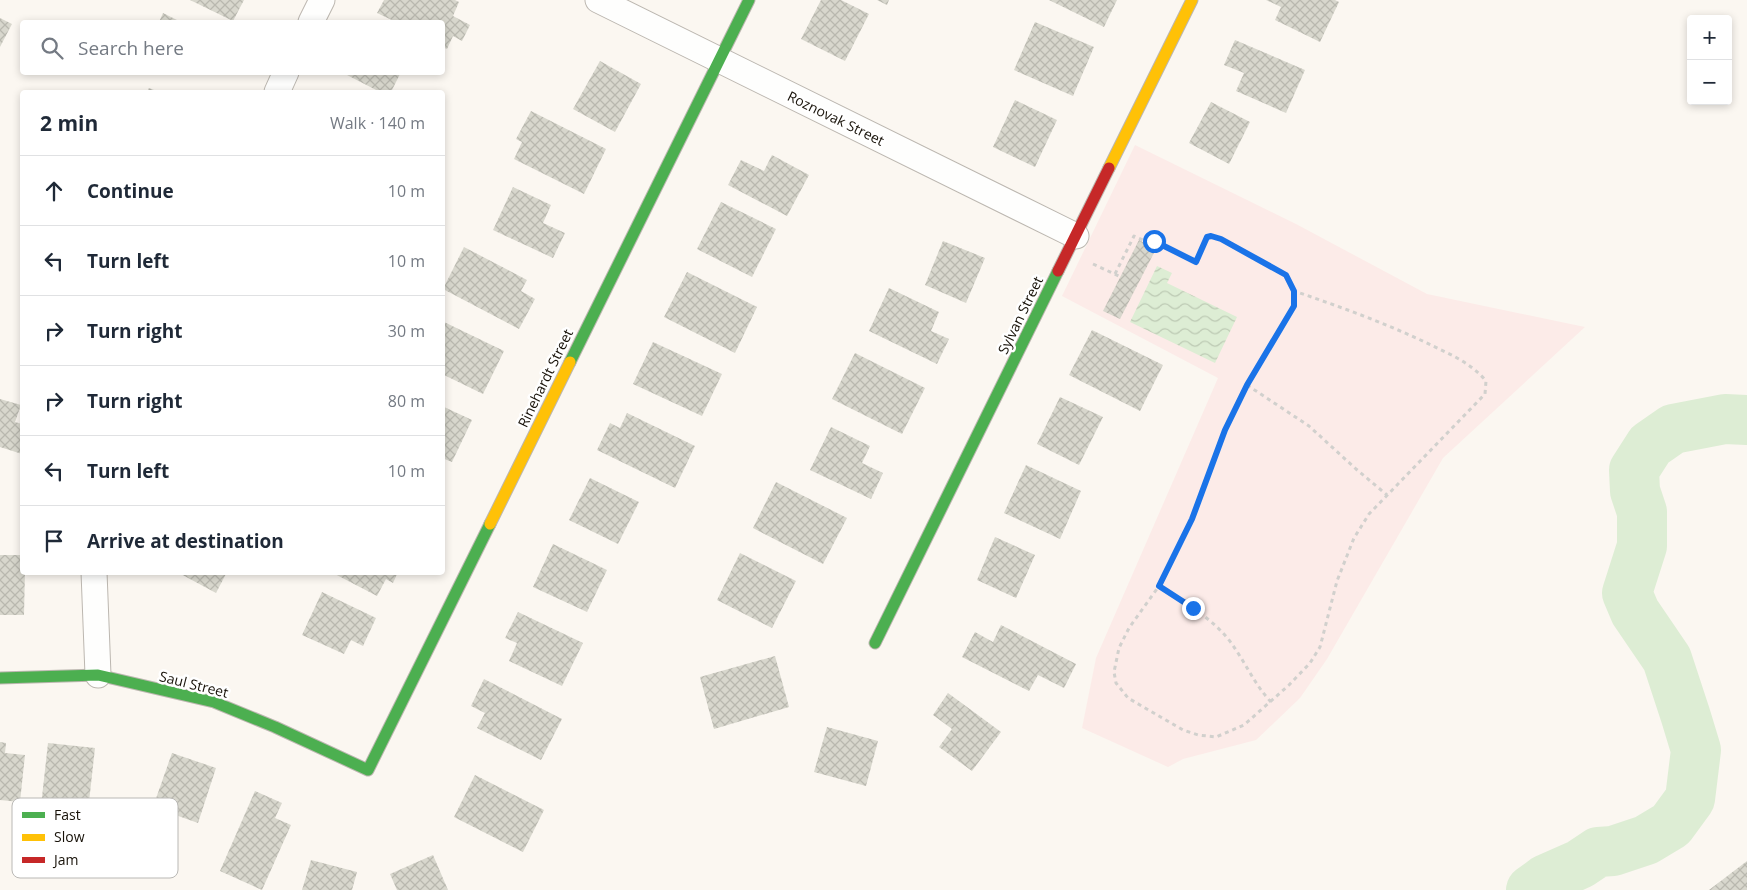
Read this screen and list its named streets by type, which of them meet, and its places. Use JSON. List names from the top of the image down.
{
  "streets": {
    "street": [
      "Roznovak Street",
      "Sylvan Street",
      "Rinehardt Street",
      "Saul Street"
    ]
  },
  "crossings": [
    ["Roznovak Street", "Sylvan Street"],
    ["Roznovak Street", "Rinehardt Street"],
    ["Rinehardt Street", "Saul Street"]
  ],
  "legend": ["Fast", "Slow", "Jam"],
  "page": {
    "map_buttons": ["+", "−"],
    "search": "Search here",
    "heading": ["2 min", "Walk · 140 m"],
    "list": [
      ["Continue", "10 m"],
      ["Turn left", "10 m"],
      ["Turn right", "30 m"],
      ["Turn right", "80 m"],
      ["Turn left", "10 m"],
      "Arrive at destination"
    ]
  }
}
